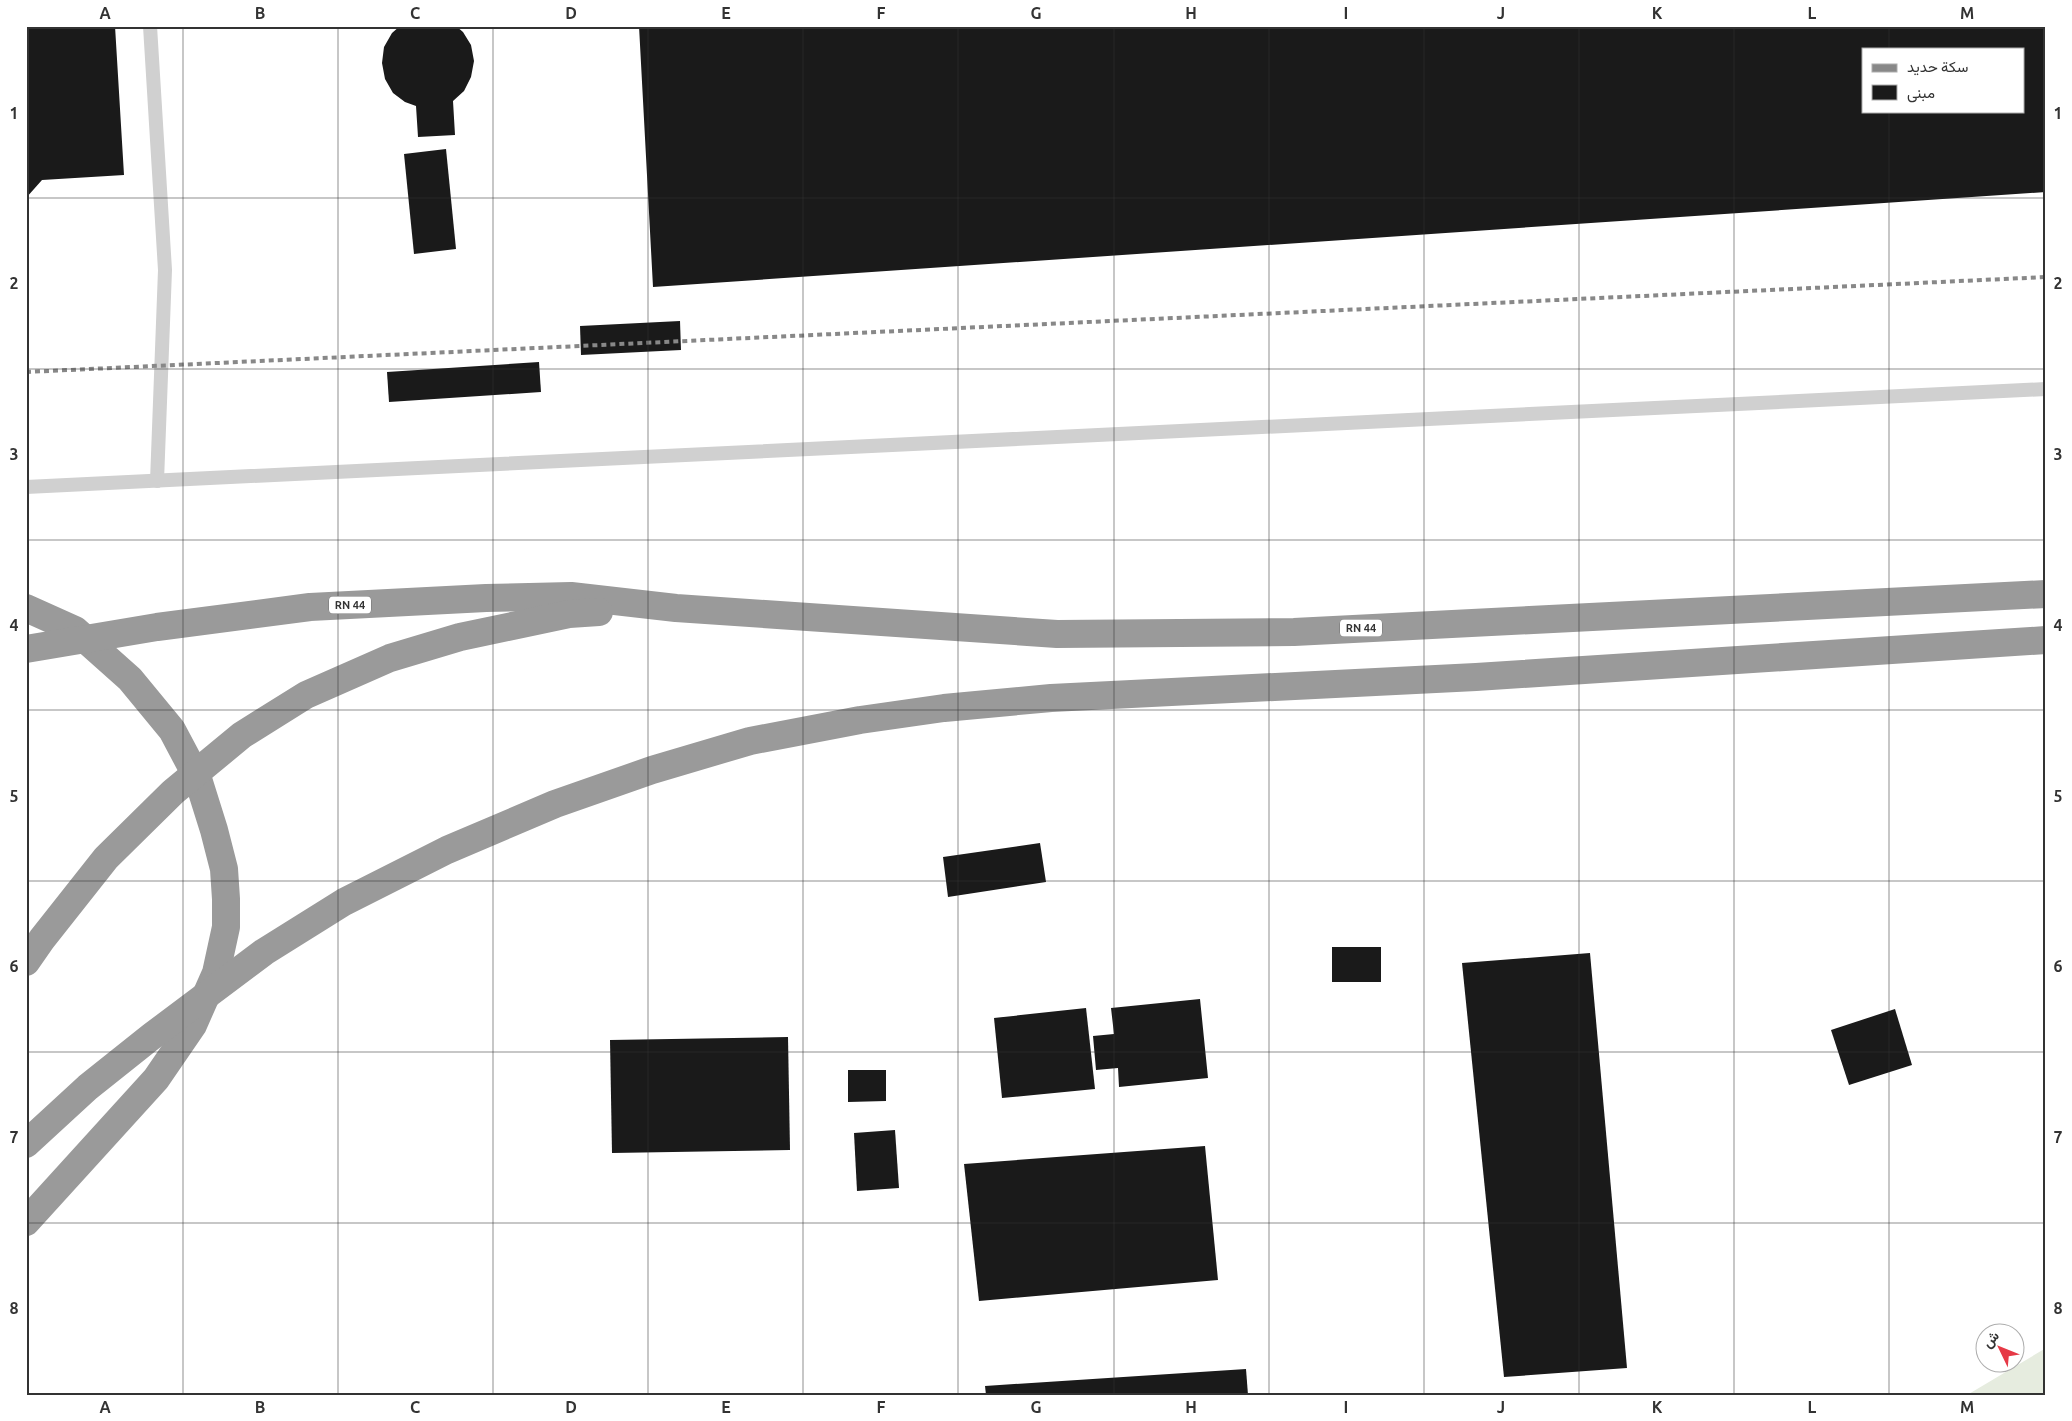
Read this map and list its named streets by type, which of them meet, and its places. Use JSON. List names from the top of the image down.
{
  "streets": {
    "highway": ["RN 44"]
  },
  "legend": ["سكة حديد", "مبنى"],
  "north": "top left",
  "grid": {
    "columns": [
      "A",
      "B",
      "C",
      "D",
      "E",
      "F",
      "G",
      "H",
      "I",
      "J",
      "K",
      "L",
      "M"
    ],
    "rows": [
      "1",
      "2",
      "3",
      "4",
      "5",
      "6",
      "7",
      "8"
    ]
  }
}
